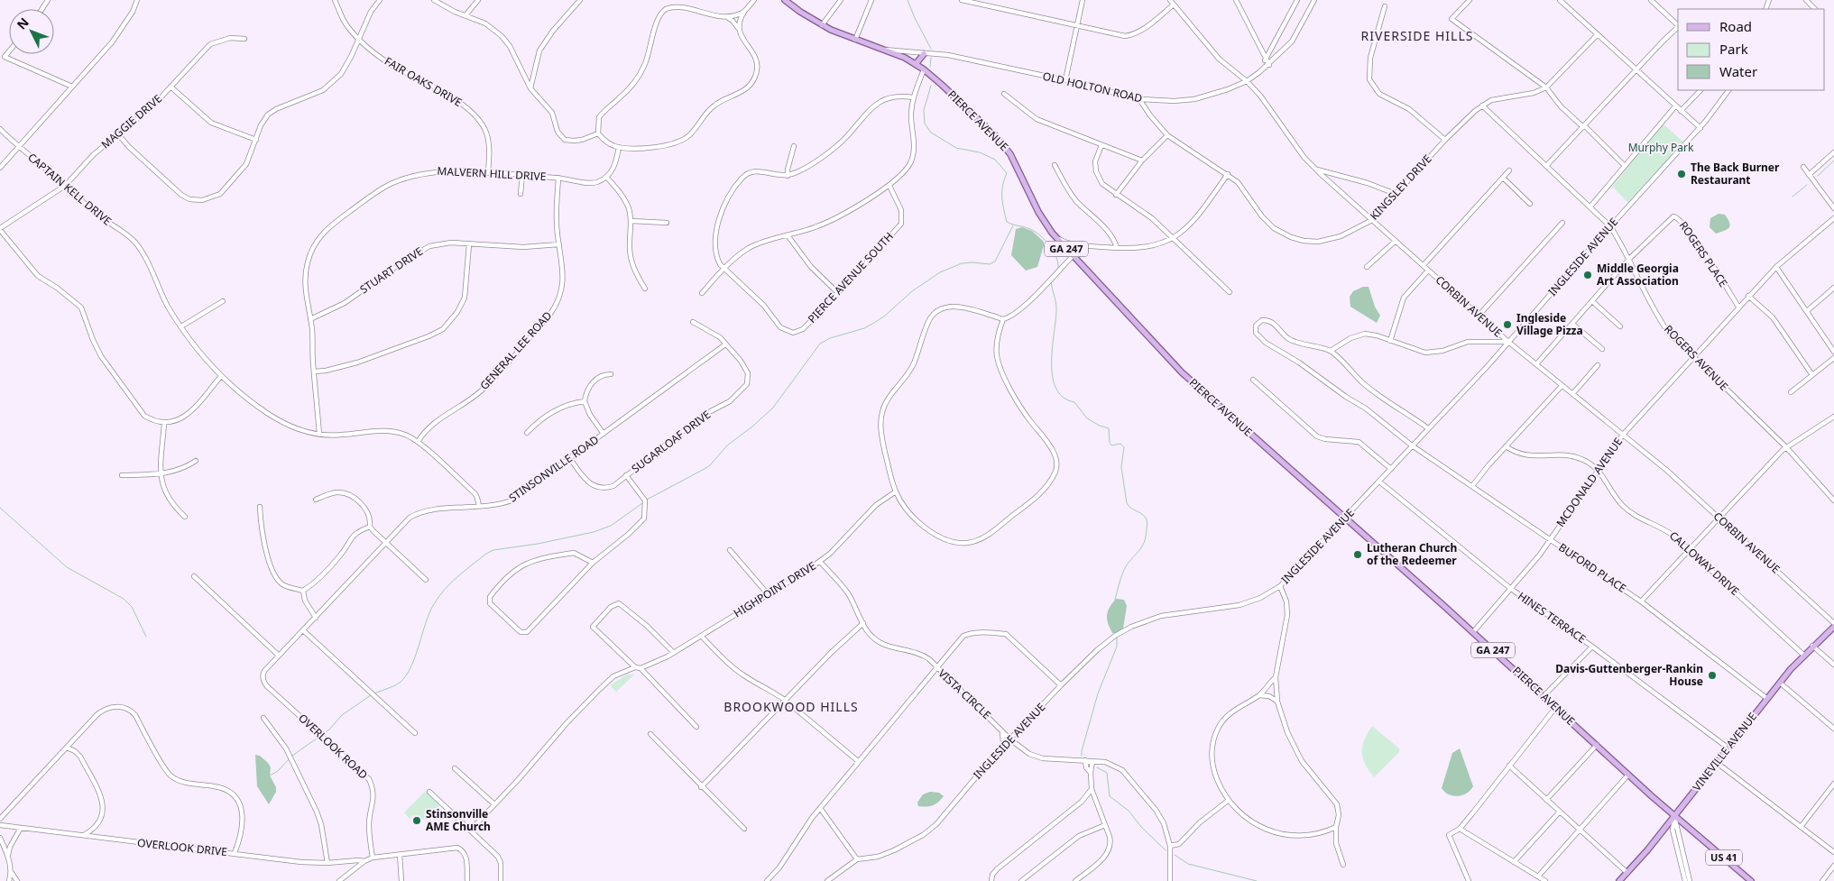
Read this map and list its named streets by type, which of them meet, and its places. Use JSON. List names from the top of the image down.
{
  "streets": {
    "main road": [
      "PIERCE AVENUE",
      "GA 247",
      "VINEVILLE AVENUE",
      "US 41"
    ],
    "street": [
      "FAIR OAKS DRIVE",
      "OLD HOLTON ROAD",
      "MAGGIE DRIVE",
      "MALVERN HILL DRIVE",
      "KINGSLEY DRIVE",
      "CAPTAIN KELL DRIVE",
      "ROGERS PLACE",
      "INGLESIDE AVENUE",
      "STUART DRIVE",
      "PIERCE AVENUE SOUTH",
      "CORBIN AVENUE",
      "GENERAL LEE ROAD",
      "ROGERS AVENUE",
      "SUGARLOAF DRIVE",
      "STINSONVILLE ROAD",
      "MCDONALD AVENUE",
      "CALLOWAY DRIVE",
      "BUFORD PLACE",
      "HIGHPOINT DRIVE",
      "HINES TERRACE",
      "VISTA CIRCLE",
      "OVERLOOK ROAD",
      "OVERLOOK DRIVE"
    ]
  },
  "crossings": [
    ["FAIR OAKS DRIVE", "MALVERN HILL DRIVE"],
    ["OLD HOLTON ROAD", "PIERCE AVENUE"],
    ["OLD HOLTON ROAD", "KINGSLEY DRIVE"],
    ["OLD HOLTON ROAD", "CORBIN AVENUE"],
    ["PIERCE AVENUE", "INGLESIDE AVENUE"],
    ["PIERCE AVENUE", "MCDONALD AVENUE"],
    ["PIERCE AVENUE", "VINEVILLE AVENUE"],
    ["PIERCE AVENUE", "US 41"],
    ["MAGGIE DRIVE", "CAPTAIN KELL DRIVE"],
    ["MALVERN HILL DRIVE", "CAPTAIN KELL DRIVE"],
    ["MALVERN HILL DRIVE", "STUART DRIVE"],
    ["MALVERN HILL DRIVE", "GENERAL LEE ROAD"],
    ["KINGSLEY DRIVE", "CORBIN AVENUE"],
    ["KINGSLEY DRIVE", "ROGERS AVENUE"],
    ["CAPTAIN KELL DRIVE", "GENERAL LEE ROAD"],
    ["CAPTAIN KELL DRIVE", "STINSONVILLE ROAD"],
    ["ROGERS PLACE", "CORBIN AVENUE"],
    ["ROGERS PLACE", "ROGERS AVENUE"],
    ["ROGERS PLACE", "MCDONALD AVENUE"],
    ["INGLESIDE AVENUE", "CORBIN AVENUE"],
    ["INGLESIDE AVENUE", "ROGERS AVENUE"],
    ["INGLESIDE AVENUE", "BUFORD PLACE"],
    ["INGLESIDE AVENUE", "HINES TERRACE"],
    ["INGLESIDE AVENUE", "VISTA CIRCLE"],
    ["STUART DRIVE", "GENERAL LEE ROAD"],
    ["CORBIN AVENUE", "MCDONALD AVENUE"],
    ["ROGERS AVENUE", "MCDONALD AVENUE"],
    ["SUGARLOAF DRIVE", "STINSONVILLE ROAD"],
    ["STINSONVILLE ROAD", "OVERLOOK ROAD"],
    ["MCDONALD AVENUE", "CALLOWAY DRIVE"],
    ["MCDONALD AVENUE", "BUFORD PLACE"],
    ["MCDONALD AVENUE", "HINES TERRACE"],
    ["CALLOWAY DRIVE", "VINEVILLE AVENUE"],
    ["BUFORD PLACE", "VINEVILLE AVENUE"],
    ["HINES TERRACE", "VINEVILLE AVENUE"],
    ["VINEVILLE AVENUE", "US 41"]
  ],
  "districts": ["RIVERSIDE HILLS", "BROOKWOOD HILLS"],
  "parks": ["Murphy Park"],
  "places": [
    "The Back Burner Restaurant",
    "Middle Georgia Art Association",
    "Ingleside Village Pizza",
    "Lutheran Church of the Redeemer",
    "Davis-Guttenberger-Rankin House",
    "Stinsonville AME Church"
  ],
  "legend": ["Road", "Park", "Water"],
  "north": "top left"
}
